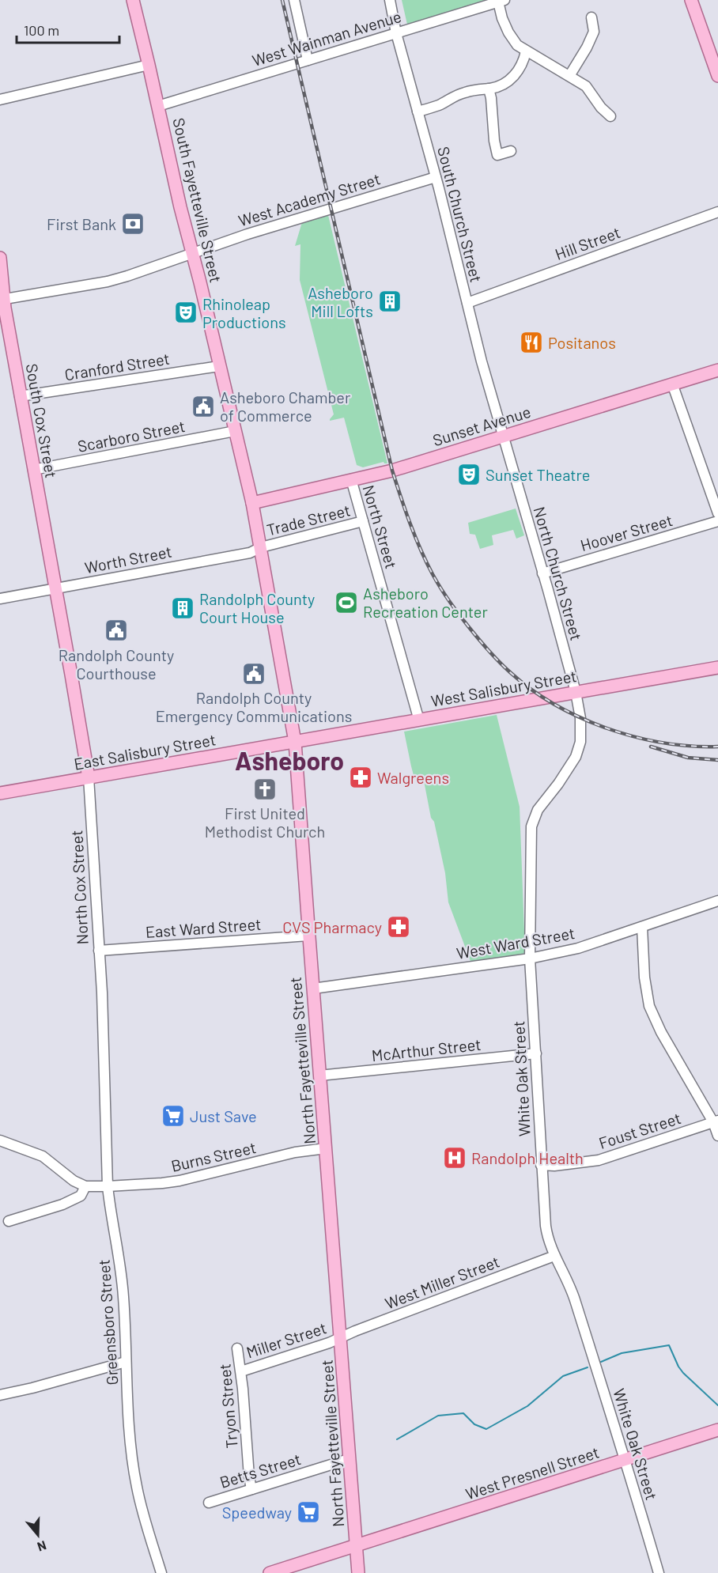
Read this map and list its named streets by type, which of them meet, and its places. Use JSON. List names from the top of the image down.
{
  "streets": {
    "main road": [
      "South Fayetteville Street",
      "South Cox Street",
      "Sunset Avenue",
      "West Salisbury Street",
      "East Salisbury Street",
      "North Cox Street",
      "North Fayetteville Street",
      "West Presnell Street"
    ],
    "street": [
      "West Wainman Avenue",
      "West Academy Street",
      "South Church Street",
      "Hill Street",
      "Cranford Street",
      "Scarboro Street",
      "Trade Street",
      "North Street",
      "Hoover Street",
      "Worth Street",
      "North Church Street",
      "East Ward Street",
      "West Ward Street",
      "McArthur Street",
      "White Oak Street",
      "Foust Street",
      "Burns Street",
      "West Miller Street",
      "Greensboro Street",
      "Miller Street",
      "Tryon Street",
      "Betts Street"
    ]
  },
  "crossings": [
    ["West Wainman Avenue", "South Fayetteville Street"],
    ["West Wainman Avenue", "South Church Street"],
    ["West Academy Street", "South Fayetteville Street"],
    ["West Academy Street", "South Church Street"],
    ["West Academy Street", "South Cox Street"],
    ["South Fayetteville Street", "Cranford Street"],
    ["South Fayetteville Street", "Sunset Avenue"],
    ["South Fayetteville Street", "Scarboro Street"],
    ["South Fayetteville Street", "Trade Street"],
    ["South Fayetteville Street", "Worth Street"],
    ["South Fayetteville Street", "North Fayetteville Street"],
    ["South Church Street", "Hill Street"],
    ["South Church Street", "Sunset Avenue"],
    ["South Church Street", "North Church Street"],
    ["Cranford Street", "South Cox Street"],
    ["South Cox Street", "Scarboro Street"],
    ["South Cox Street", "Worth Street"],
    ["South Cox Street", "North Cox Street"],
    ["Sunset Avenue", "North Street"],
    ["Sunset Avenue", "North Church Street"],
    ["Trade Street", "North Street"],
    ["Trade Street", "Worth Street"],
    ["Trade Street", "North Fayetteville Street"],
    ["North Street", "West Salisbury Street"],
    ["Hoover Street", "North Church Street"],
    ["Worth Street", "North Cox Street"],
    ["Worth Street", "North Fayetteville Street"],
    ["North Church Street", "West Salisbury Street"],
    ["North Church Street", "White Oak Street"],
    ["West Salisbury Street", "East Salisbury Street"],
    ["West Salisbury Street", "North Fayetteville Street"],
    ["West Salisbury Street", "White Oak Street"],
    ["East Salisbury Street", "North Cox Street"],
    ["East Salisbury Street", "North Fayetteville Street"],
    ["North Cox Street", "East Ward Street"],
    ["North Cox Street", "Burns Street"],
    ["North Cox Street", "Greensboro Street"],
    ["East Ward Street", "North Fayetteville Street"],
    ["West Ward Street", "North Fayetteville Street"],
    ["West Ward Street", "White Oak Street"],
    ["McArthur Street", "North Fayetteville Street"],
    ["McArthur Street", "White Oak Street"],
    ["North Fayetteville Street", "Burns Street"],
    ["North Fayetteville Street", "West Miller Street"],
    ["North Fayetteville Street", "Miller Street"],
    ["North Fayetteville Street", "Betts Street"],
    ["North Fayetteville Street", "West Presnell Street"],
    ["White Oak Street", "Foust Street"],
    ["White Oak Street", "West Miller Street"],
    ["White Oak Street", "West Presnell Street"],
    ["Burns Street", "Greensboro Street"],
    ["West Miller Street", "Miller Street"],
    ["Miller Street", "Tryon Street"],
    ["Tryon Street", "Betts Street"]
  ],
  "districts": ["Asheboro"],
  "places": {
    "bank": ["First Bank"],
    "building": ["Asheboro Mill Lofts", "Randolph County Court House"],
    "theatre": ["Rhinoleap Productions", "Sunset Theatre"],
    "restaurant": ["Positanos"],
    "public building": ["Asheboro Chamber of Commerce", "Randolph County Courthouse", "Randolph County Emergency Communications"],
    "sports": ["Asheboro Recreation Center"],
    "pharmacy": ["Walgreens", "CVS Pharmacy"],
    "church": ["First United Methodist Church"],
    "supermarket": ["Just Save", "Speedway"],
    "hospital": ["Randolph Health"]
  },
  "scale_bar": "100 m",
  "north": "bottom"
}
